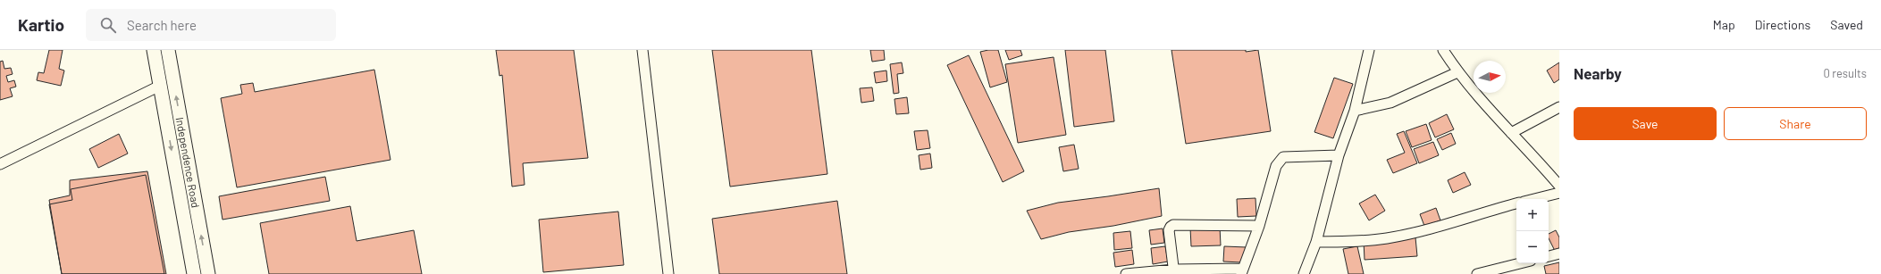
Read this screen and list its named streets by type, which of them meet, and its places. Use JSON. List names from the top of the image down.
{
  "streets": {
    "main road": ["Independence Road"]
  },
  "north": "right",
  "page": {
    "header": "Kartio",
    "search": "Search here",
    "nav": ["Map", "Directions", "Saved"],
    "heading": ["Nearby", "0 results"],
    "buttons": ["Save", "Share"],
    "map_buttons": ["+", "−"]
  }
}
